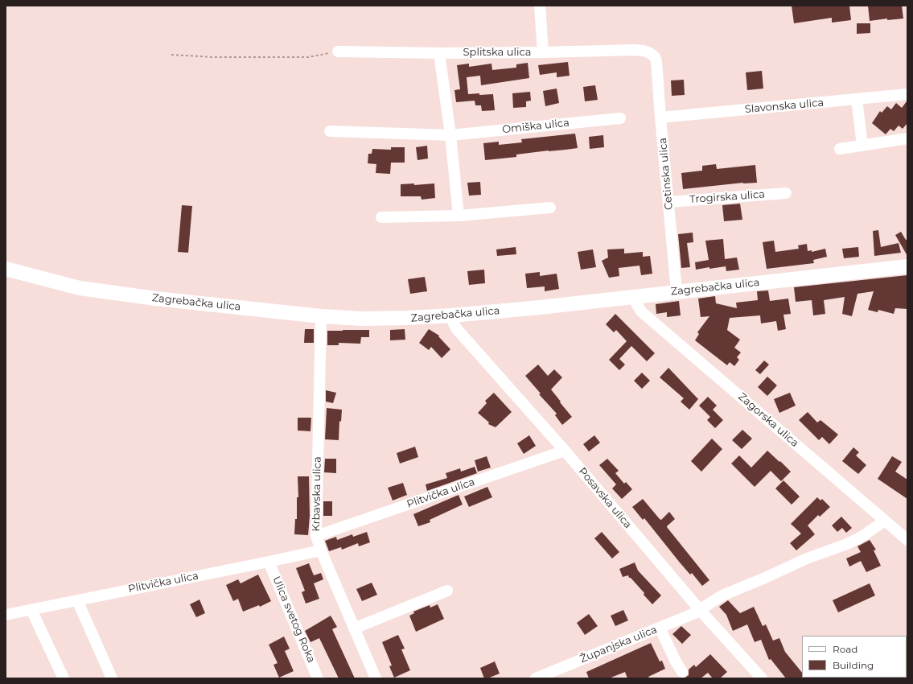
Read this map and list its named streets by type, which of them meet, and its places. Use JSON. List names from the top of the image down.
{
  "streets": {
    "main road": ["Zagrebačka ulica"],
    "street": [
      "Splitska ulica",
      "Slavonska ulica",
      "Omiška ulica",
      "Cetinska ulica",
      "Trogirska ulica",
      "Zagorska ulica",
      "Plitvička ulica",
      "Krbavska ulica",
      "Posavska ulica",
      "Ulica svetog Roka",
      "Županjska ulica"
    ]
  },
  "crossings": [
    ["Splitska ulica", "Cetinska ulica"],
    ["Slavonska ulica", "Cetinska ulica"],
    ["Cetinska ulica", "Trogirska ulica"],
    ["Cetinska ulica", "Zagrebačka ulica"],
    ["Zagrebačka ulica", "Zagorska ulica"],
    ["Zagrebačka ulica", "Krbavska ulica"],
    ["Zagrebačka ulica", "Posavska ulica"],
    ["Zagorska ulica", "Županjska ulica"],
    ["Plitvička ulica", "Krbavska ulica"],
    ["Plitvička ulica", "Posavska ulica"],
    ["Plitvička ulica", "Ulica svetog Roka"],
    ["Posavska ulica", "Županjska ulica"]
  ],
  "legend": ["Road", "Building"]
}
